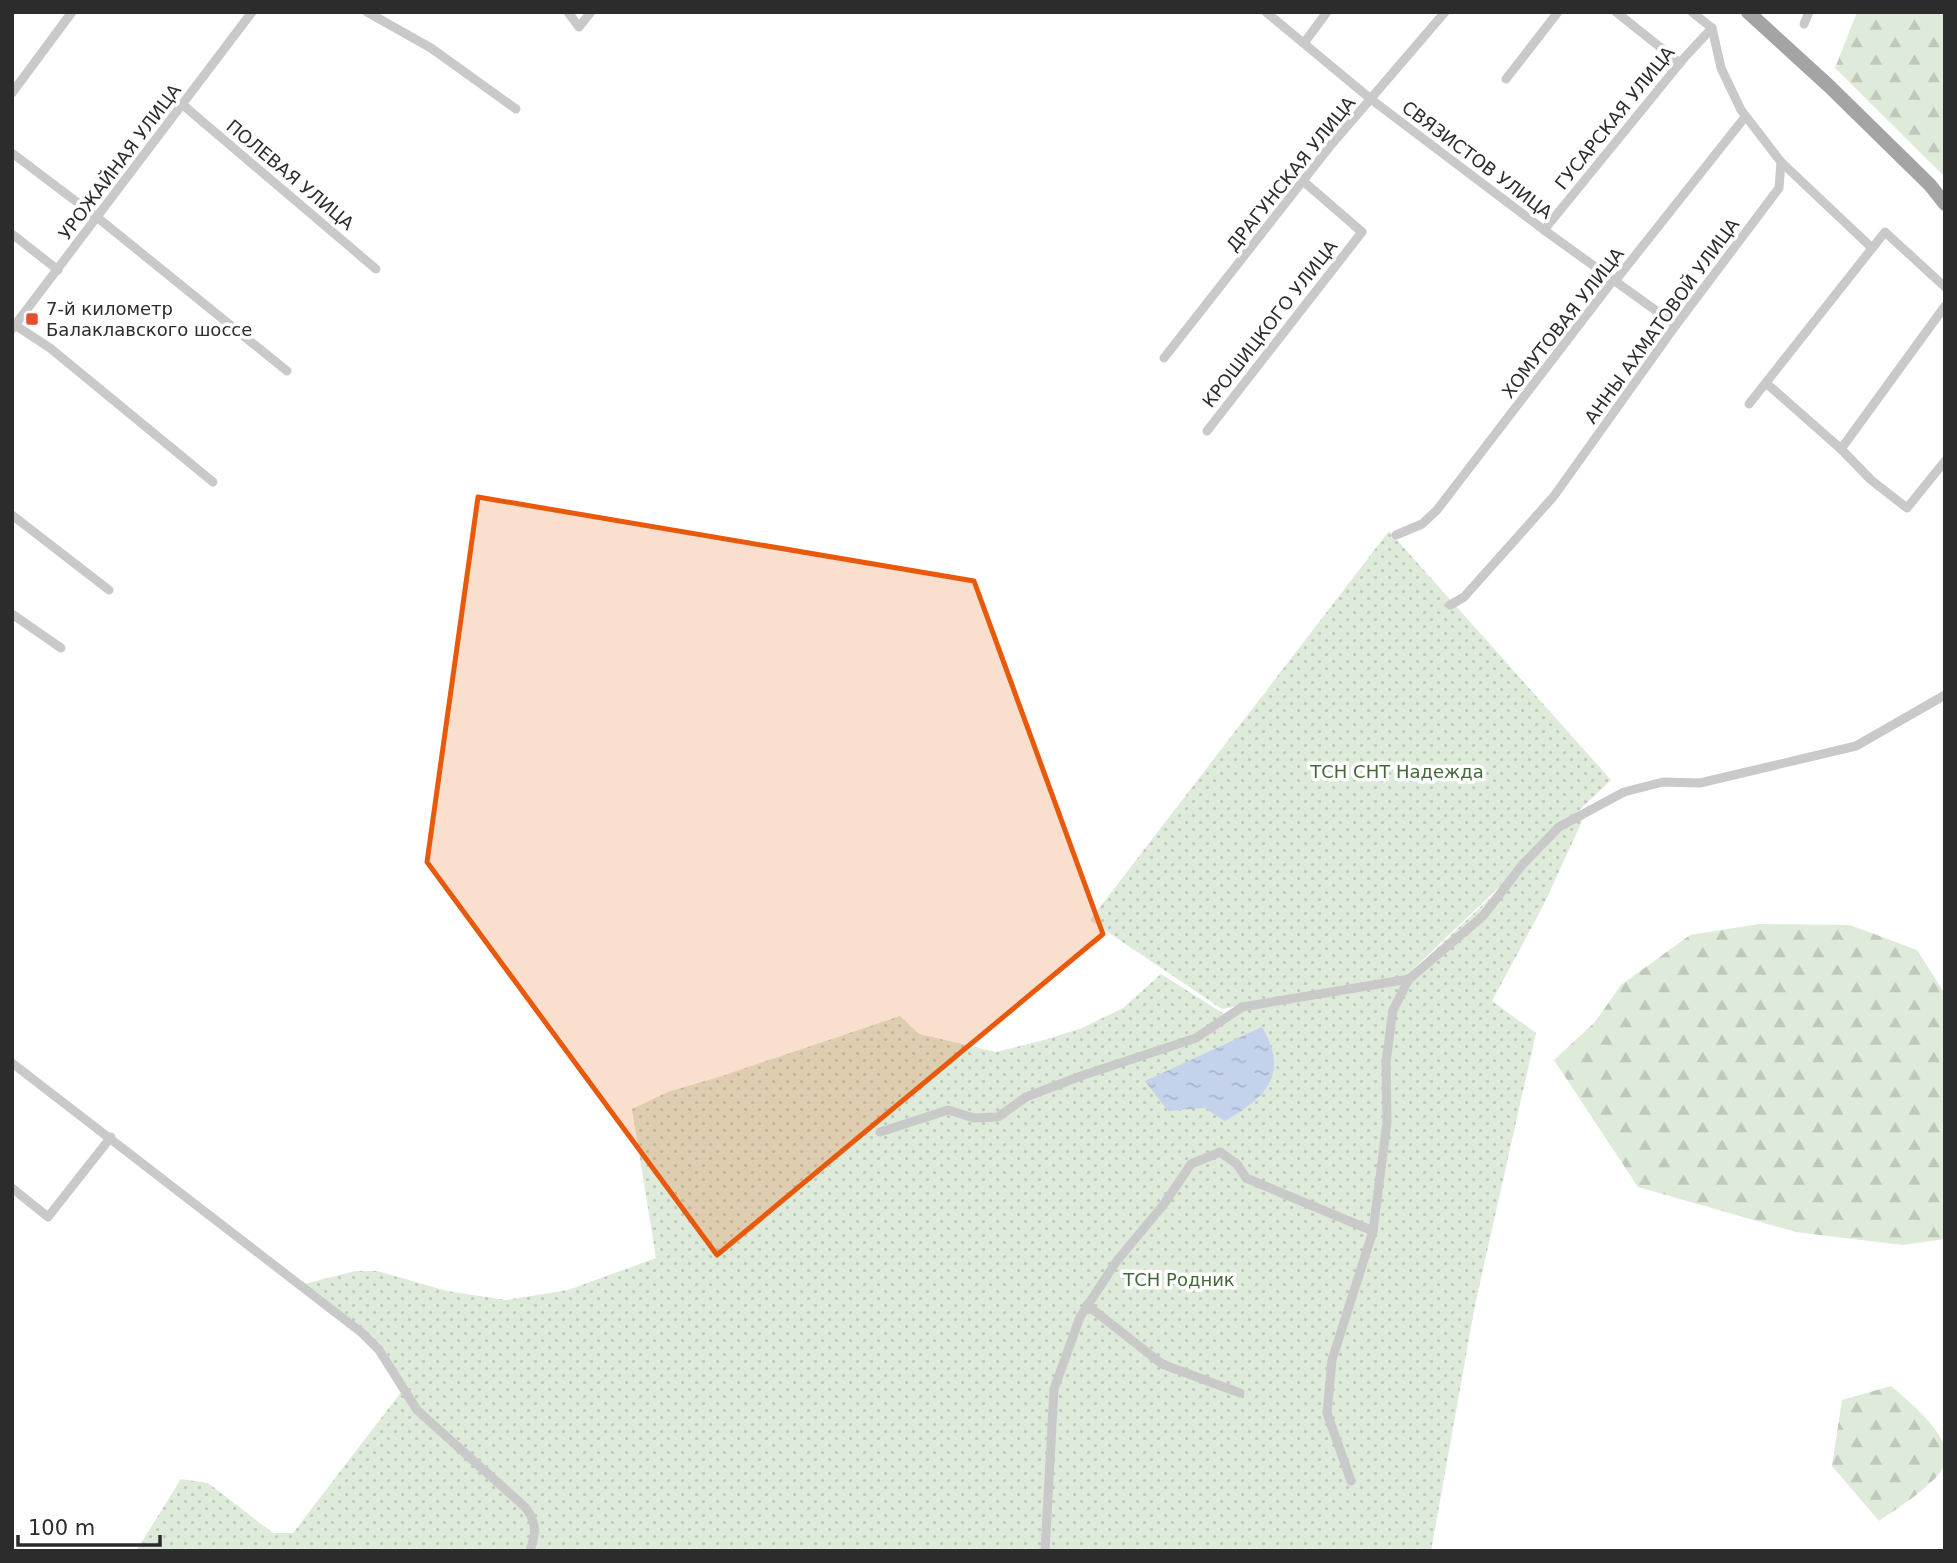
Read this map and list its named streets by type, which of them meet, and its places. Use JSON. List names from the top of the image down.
{
  "streets": {
    "street": [
      "ГУСАРСКАЯ УЛИЦА",
      "СВЯЗИСТОВ УЛИЦА",
      "УРОЖАЙНАЯ УЛИЦА",
      "ДРАГУНСКАЯ УЛИЦА",
      "ПОЛЕВАЯ УЛИЦА",
      "АННЫ АХМАТОВОЙ УЛИЦА",
      "ХОМУТОВАЯ УЛИЦА",
      "КРОШИЦКОГО УЛИЦА"
    ]
  },
  "crossings": [
    ["ГУСАРСКАЯ УЛИЦА", "СВЯЗИСТОВ УЛИЦА"],
    ["СВЯЗИСТОВ УЛИЦА", "ДРАГУНСКАЯ УЛИЦА"],
    ["СВЯЗИСТОВ УЛИЦА", "АННЫ АХМАТОВОЙ УЛИЦА"],
    ["СВЯЗИСТОВ УЛИЦА", "ХОМУТОВАЯ УЛИЦА"],
    ["УРОЖАЙНАЯ УЛИЦА", "ПОЛЕВАЯ УЛИЦА"],
    ["ДРАГУНСКАЯ УЛИЦА", "КРОШИЦКОГО УЛИЦА"]
  ],
  "parks": ["ТСН СНТ Надежда", "ТСН Родник"],
  "places": {
    "transit": ["7-й километр Балаклавского шоссе"]
  },
  "scale_bar": "100 m"
}
